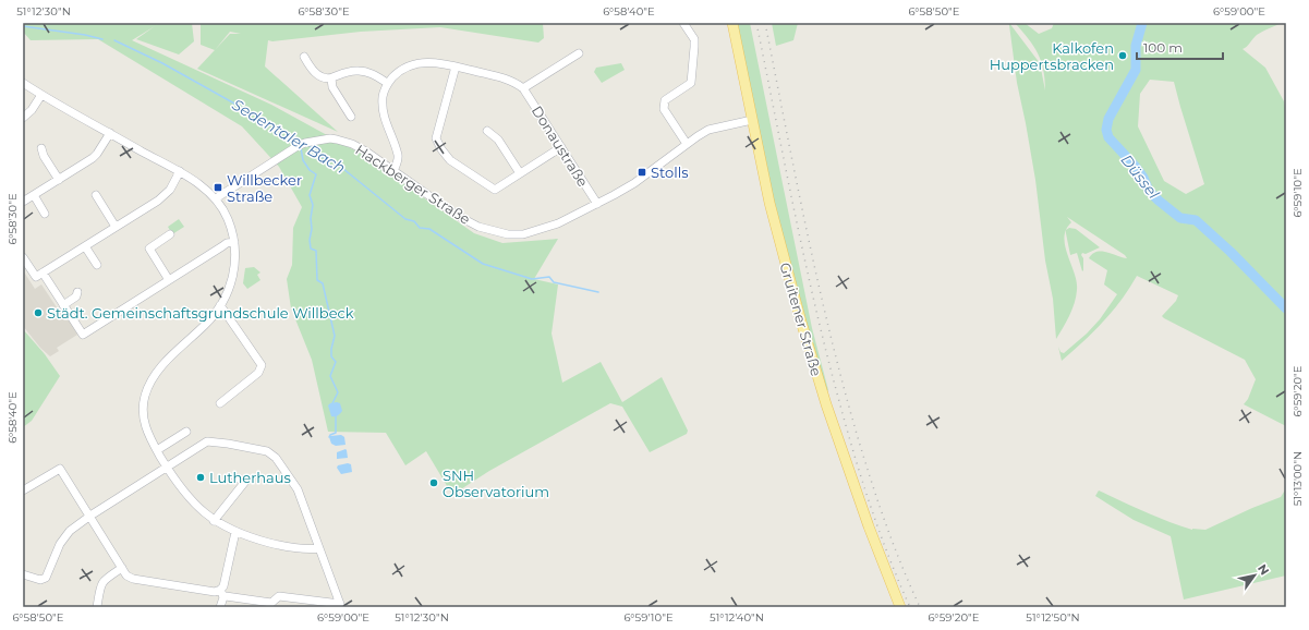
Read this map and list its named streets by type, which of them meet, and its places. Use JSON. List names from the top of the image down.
{
  "streets": {
    "main road": ["Gruitener Straße"],
    "street": ["Donaustraße", "Hackberger Straße"]
  },
  "crossings": [
    ["Donaustraße", "Hackberger Straße"],
    ["Hackberger Straße", "Gruitener Straße"]
  ],
  "water": ["Sedentaler Bach", "Düssel"],
  "places": {
    "other": [
      "Kalkofen Huppertsbracken",
      "Städt. Gemeinschaftsgrundschule Willbeck",
      "Lutherhaus",
      "SNH Observatorium"
    ],
    "transit": ["Stolls", "Willbecker Straße"]
  },
  "scale_bar": "100 m",
  "north": "top right",
  "coordinates": [
    "51°12'30\"N",
    "6°58'30\"E",
    "6°58'40\"E",
    "6°58'50\"E",
    "6°59'00\"E",
    "6°59'10\"E",
    "6°59'20\"E",
    "51°13'00\"N",
    "51°12'40\"N",
    "51°12'50\"N"
  ]
}
